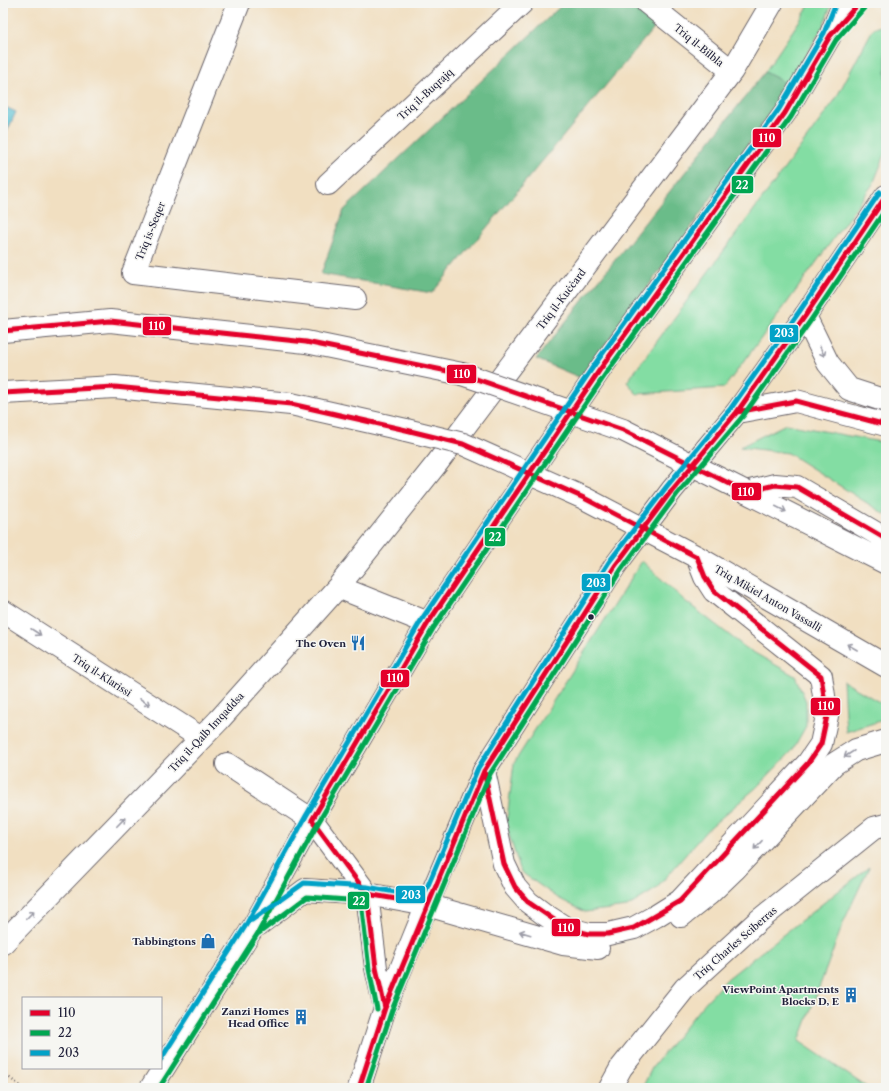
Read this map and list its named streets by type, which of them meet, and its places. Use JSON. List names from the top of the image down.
{
  "streets": {
    "main road": [
      "Triq il-Bilbla",
      "Triq il-Buqrajq",
      "Triq is-Seqer",
      "Triq il-Kuċċard",
      "Triq Mikiel Anton Vassalli",
      "Triq il-Klarissi",
      "Triq il-Qalb Imqaddsa",
      "Triq Charles Sciberras"
    ]
  },
  "crossings": [
    ["Triq il-Bilbla", "Triq il-Kuċċard"],
    ["Triq il-Kuċċard", "Triq il-Qalb Imqaddsa"],
    ["Triq il-Klarissi", "Triq il-Qalb Imqaddsa"]
  ],
  "one_way": ["Triq il-Klarissi"],
  "places": {
    "restaurant": ["The Oven"],
    "shop": ["Tabbingtons"],
    "building": ["ViewPoint Apartments Blocks D, E", "Zanzi Homes Head Office"]
  },
  "lines": ["transit line 110", "transit line 203", "transit line 22"],
  "legend": ["110", "22", "203"]
}
